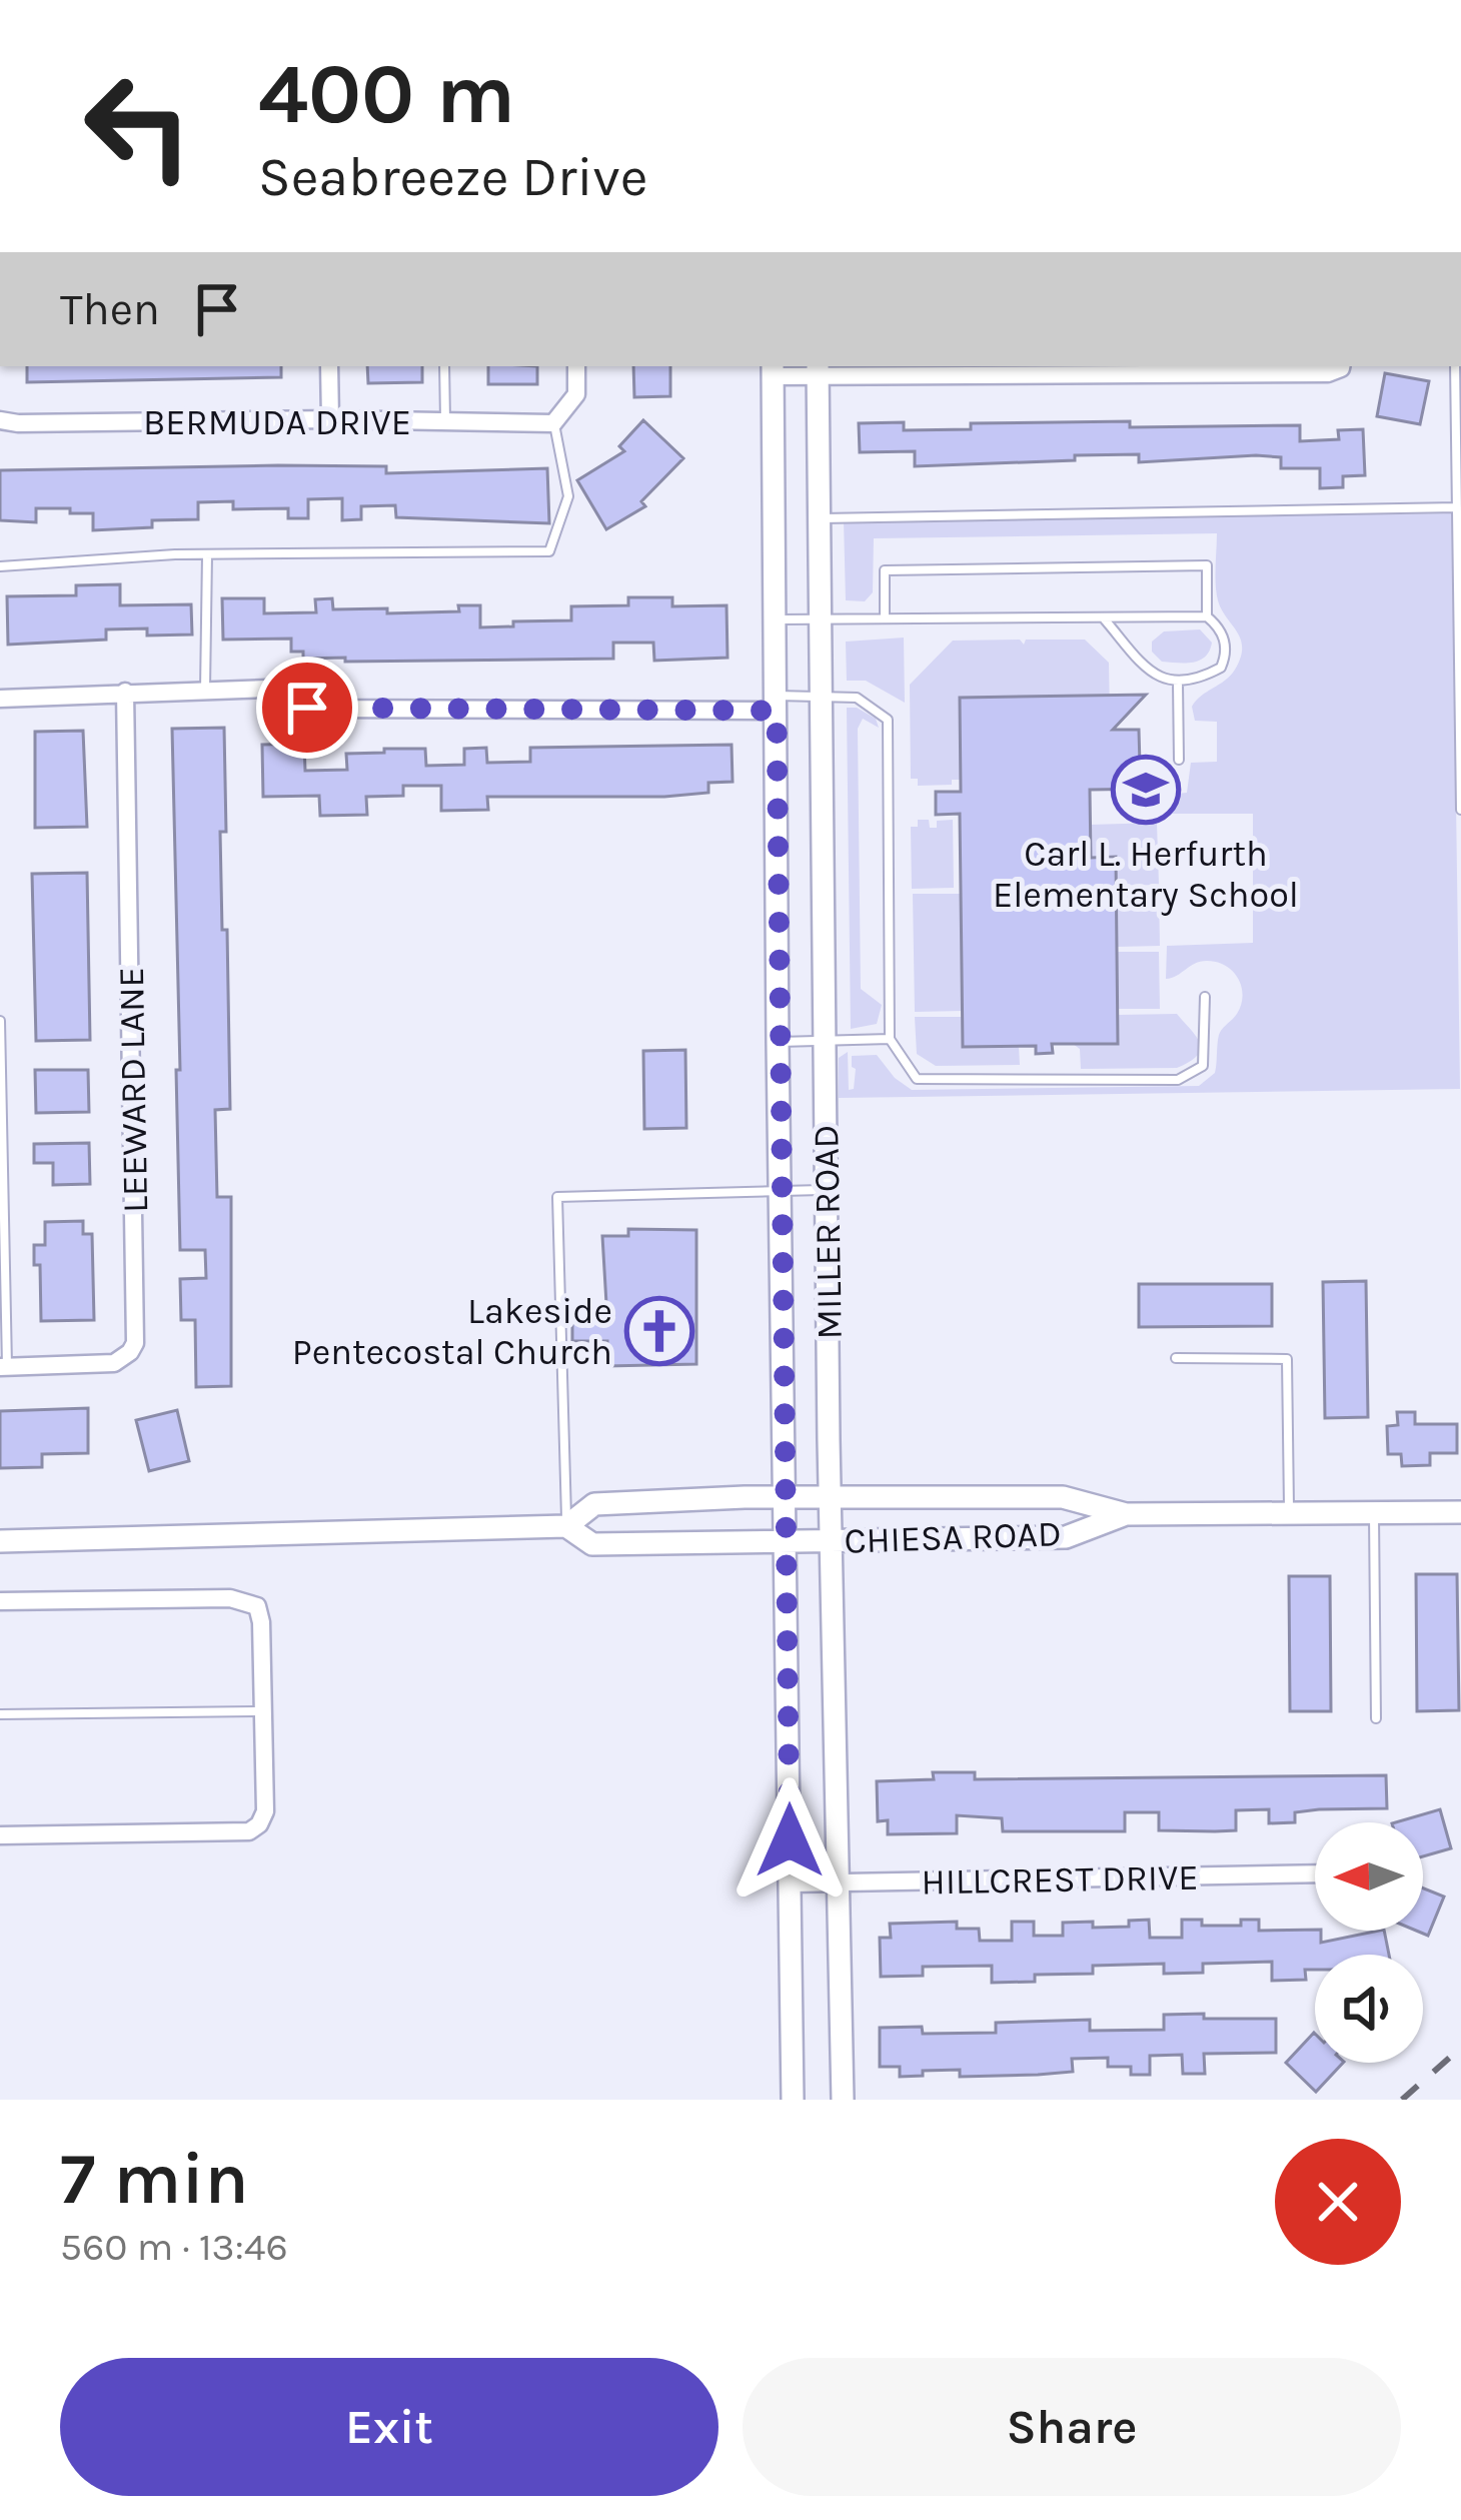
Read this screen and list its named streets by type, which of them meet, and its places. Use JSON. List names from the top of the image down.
{
  "streets": {
    "main road": ["MILLER ROAD", "CHIESA ROAD"],
    "street": ["BERMUDA DRIVE", "LEEWARD LANE", "HILLCREST DRIVE"]
  },
  "crossings": [
    ["MILLER ROAD", "CHIESA ROAD"],
    ["MILLER ROAD", "HILLCREST DRIVE"]
  ],
  "places": {
    "school or university": ["Carl L. Herfurth Elementary School"],
    "church": ["Lakeside Pentecostal Church"]
  },
  "north": "left",
  "page": {
    "turn": ["400 m", "Seabreeze Drive"],
    "then": "Then",
    "heading": ["7 min", "560 m · 13:46"],
    "buttons": ["Exit", "Share"]
  }
}
